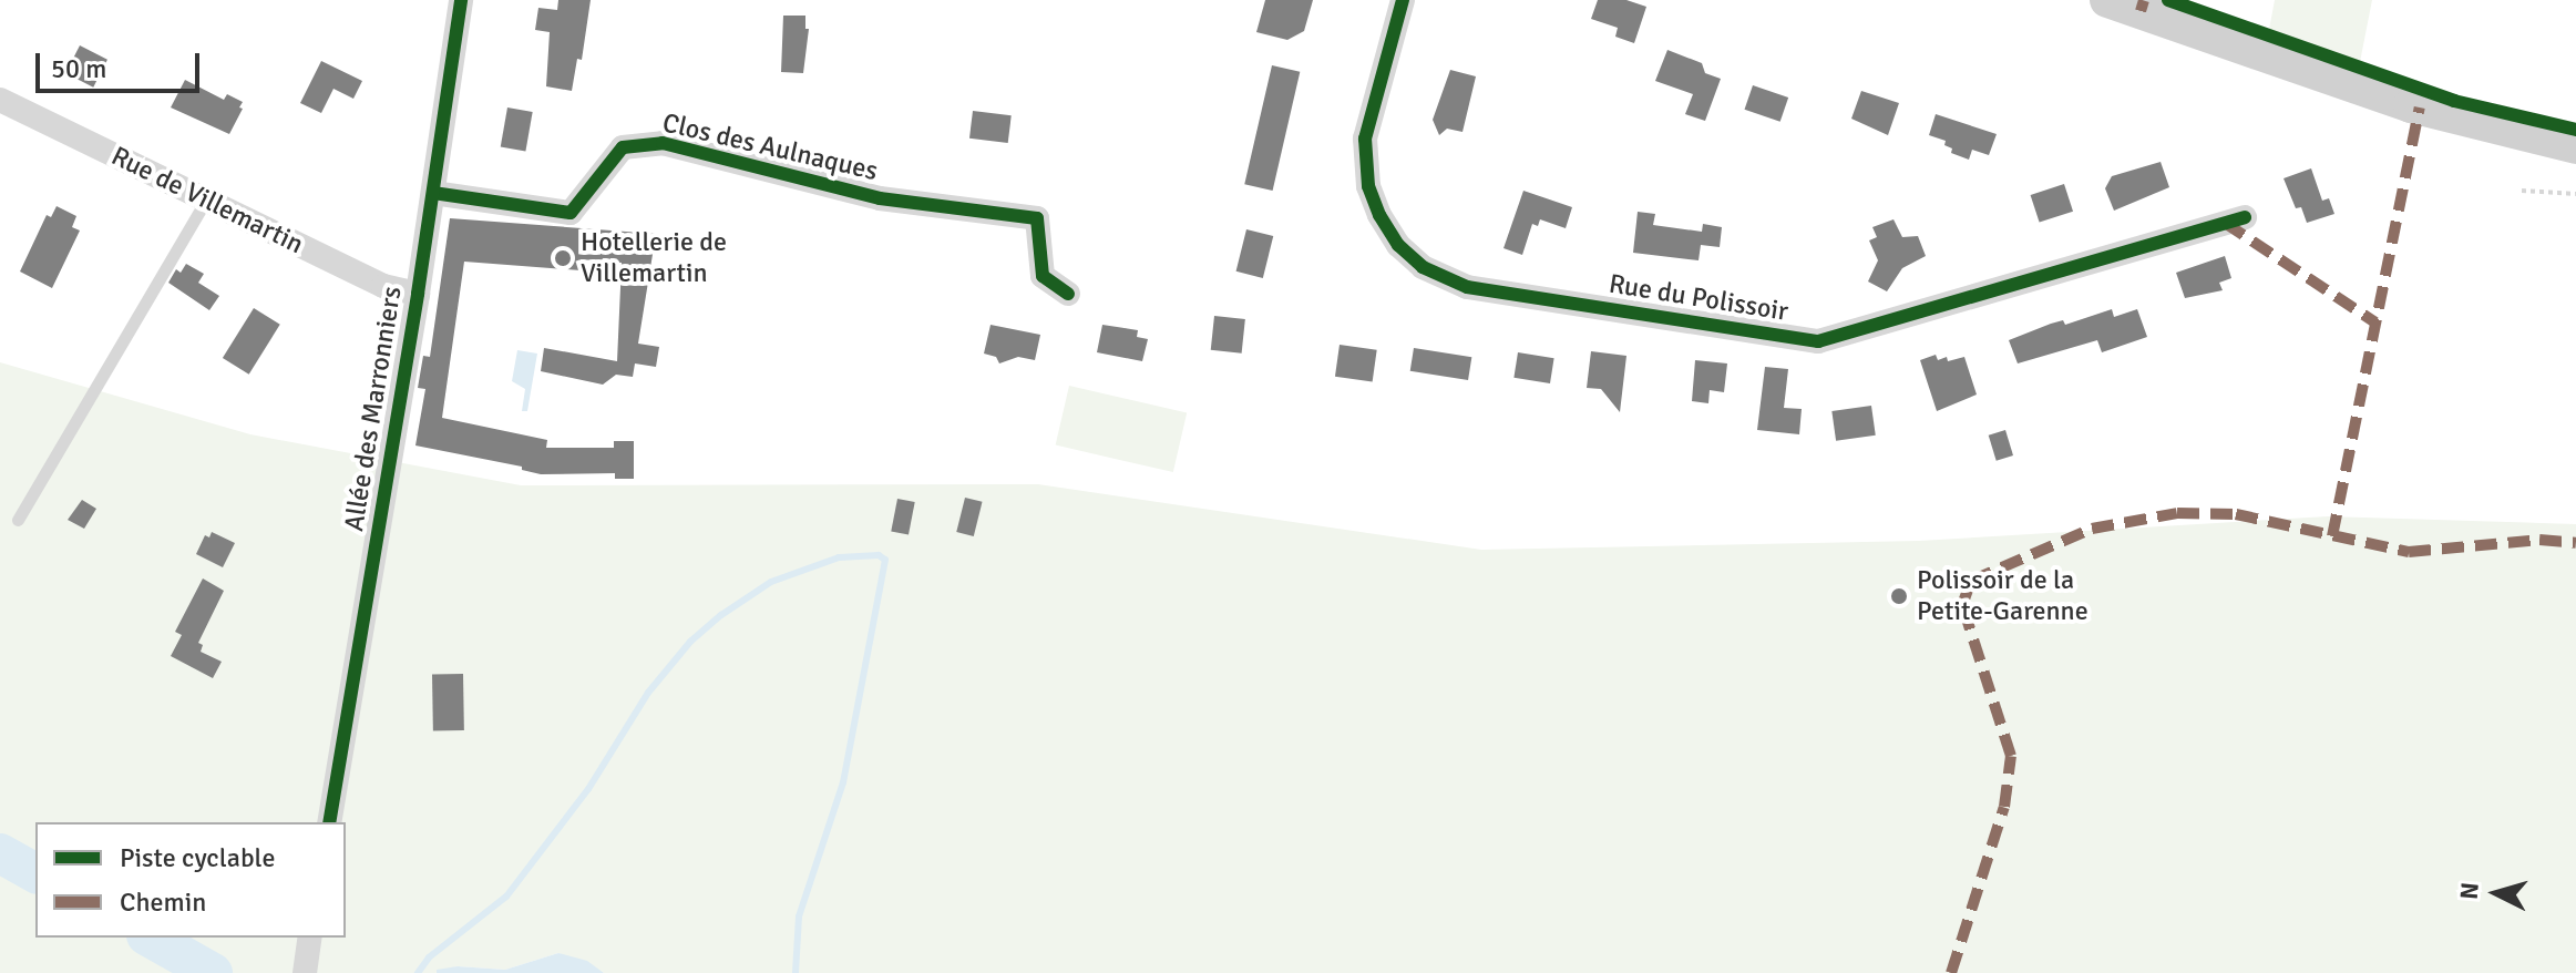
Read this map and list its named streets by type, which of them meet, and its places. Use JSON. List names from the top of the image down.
{
  "streets": {
    "street": [
      "Clos des Aulnaques",
      "Rue de Villemartin",
      "Rue du Polissoir",
      "Allée des Marronniers"
    ]
  },
  "crossings": [
    ["Clos des Aulnaques", "Allée des Marronniers"],
    ["Rue de Villemartin", "Allée des Marronniers"]
  ],
  "places": ["Hotellerie de Villemartin", "Polissoir de la Petite-Garenne"],
  "legend": ["Piste cyclable", "Chemin"],
  "scale_bar": "50 m",
  "north": "left"
}
